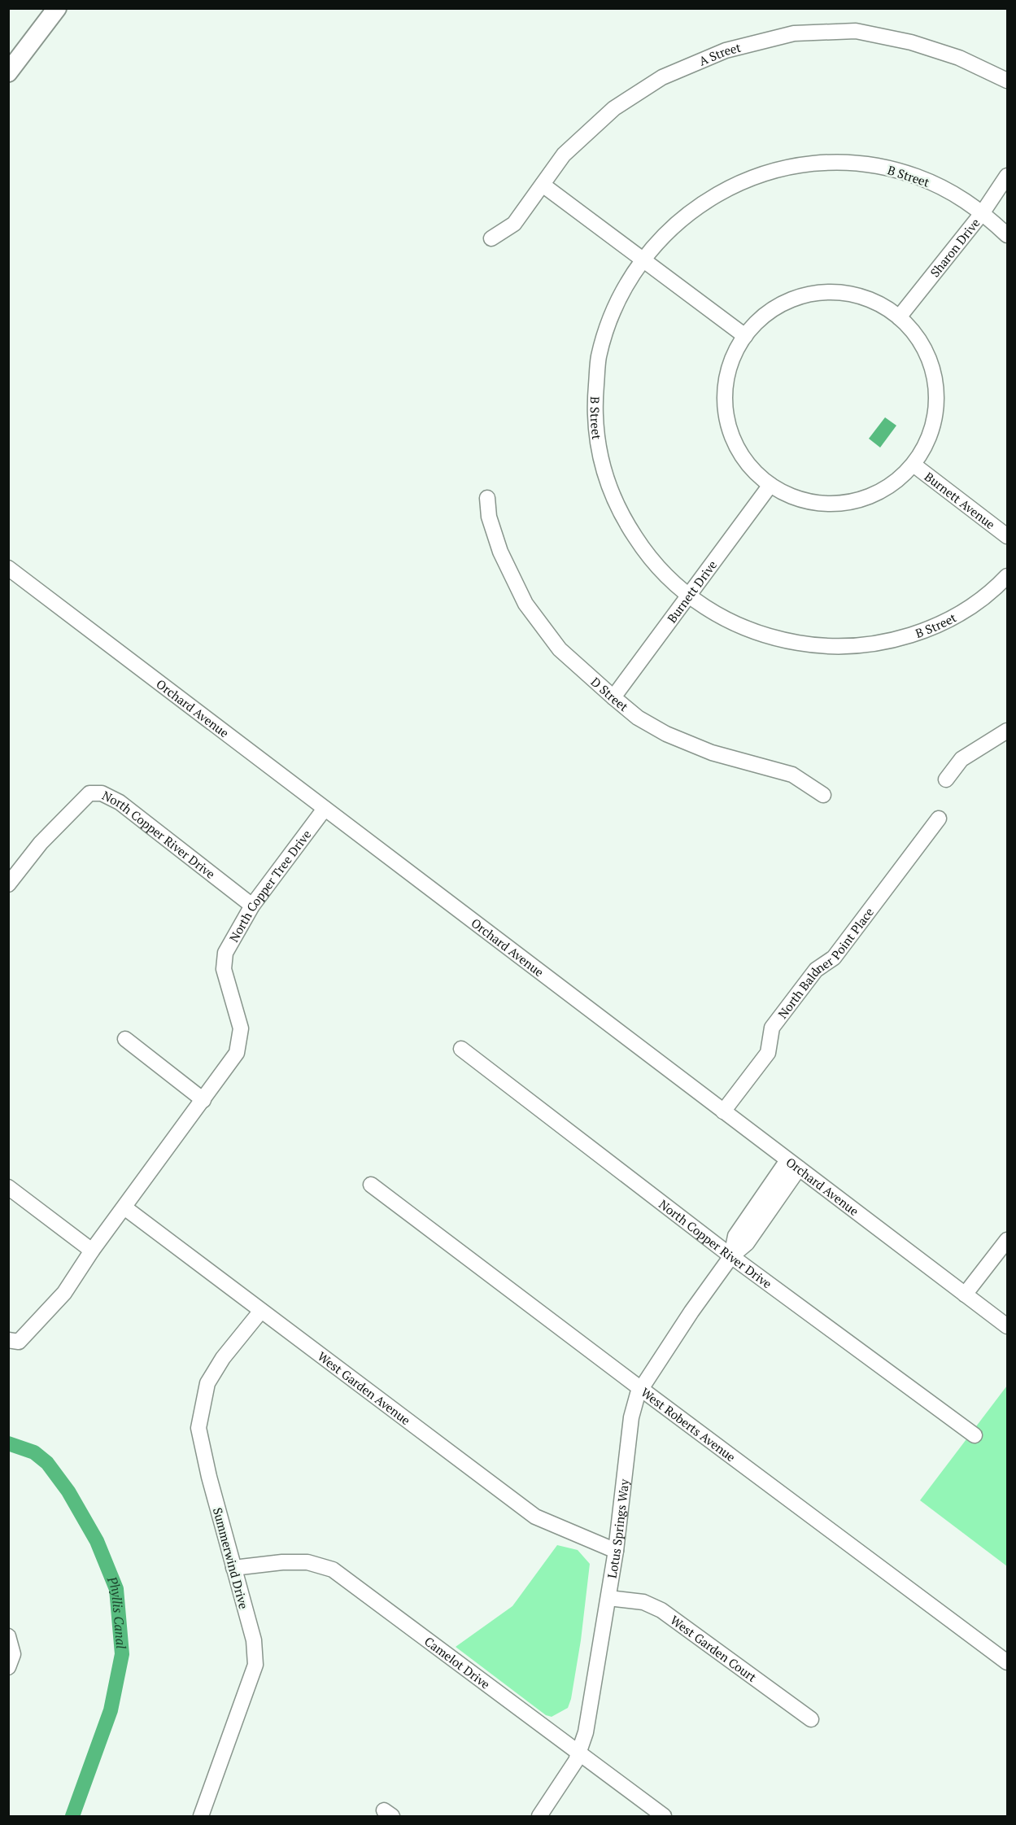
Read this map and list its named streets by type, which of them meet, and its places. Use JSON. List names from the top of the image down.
{
  "streets": {
    "street": [
      "A Street",
      "B Street",
      "Sharon Drive",
      "Burnett Avenue",
      "Burnett Drive",
      "D Street",
      "Orchard Avenue",
      "North Copper River Drive",
      "North Copper Tree Drive",
      "North Baldner Point Place",
      "West Garden Avenue",
      "West Roberts Avenue",
      "Lotus Springs Way",
      "Summerwind Drive",
      "West Garden Court",
      "Camelot Drive"
    ]
  },
  "crossings": [
    ["B Street", "Sharon Drive"],
    ["B Street", "Burnett Drive"],
    ["Burnett Drive", "D Street"],
    ["Orchard Avenue", "North Copper Tree Drive"],
    ["Orchard Avenue", "North Baldner Point Place"],
    ["Orchard Avenue", "Lotus Springs Way"],
    ["North Copper River Drive", "North Copper Tree Drive"],
    ["North Copper River Drive", "Lotus Springs Way"],
    ["North Copper Tree Drive", "West Garden Avenue"],
    ["West Garden Avenue", "Lotus Springs Way"],
    ["West Garden Avenue", "Summerwind Drive"],
    ["West Roberts Avenue", "Lotus Springs Way"],
    ["Lotus Springs Way", "West Garden Court"],
    ["Lotus Springs Way", "Camelot Drive"],
    ["Summerwind Drive", "Camelot Drive"]
  ],
  "water": ["Phyllis Canal"]
}
